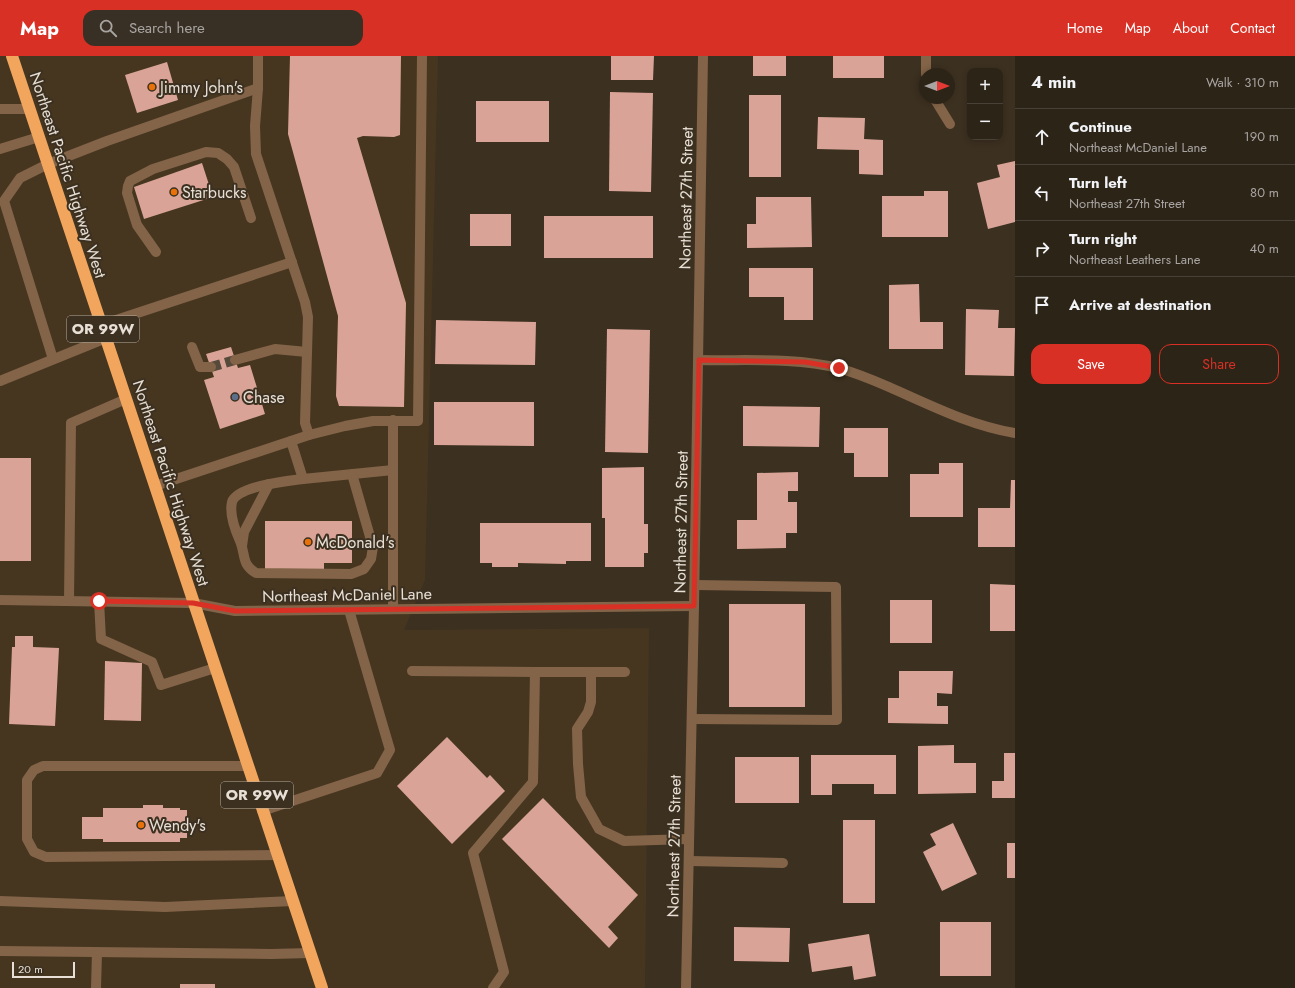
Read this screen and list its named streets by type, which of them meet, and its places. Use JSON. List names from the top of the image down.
{
  "streets": {
    "highway": ["Northeast Pacific Highway West", "OR 99W"],
    "street": ["Northeast 27th Street", "Northeast McDaniel Lane"]
  },
  "crossings": [
    ["Northeast Pacific Highway West", "Northeast McDaniel Lane"],
    ["Northeast 27th Street", "Northeast McDaniel Lane"]
  ],
  "places": [
    "Jimmy John's",
    "Starbucks",
    "Chase",
    "McDonald's",
    "Wendy's"
  ],
  "scale_bar": "20 m",
  "north": "right",
  "page": {
    "header": "Map",
    "search": "Search here",
    "nav": [
      "Home",
      "Map",
      "About",
      "Contact"
    ],
    "heading": ["4 min", "Walk · 310 m"],
    "map_buttons": ["+", "−"],
    "list": [
      ["Continue", "Northeast McDaniel Lane", "190 m"],
      ["Turn left", "Northeast 27th Street", "80 m"],
      ["Turn right", "Northeast Leathers Lane", "40 m"],
      "Arrive at destination"
    ],
    "buttons": ["Save", "Share"],
    "scale": "20 m"
  }
}
